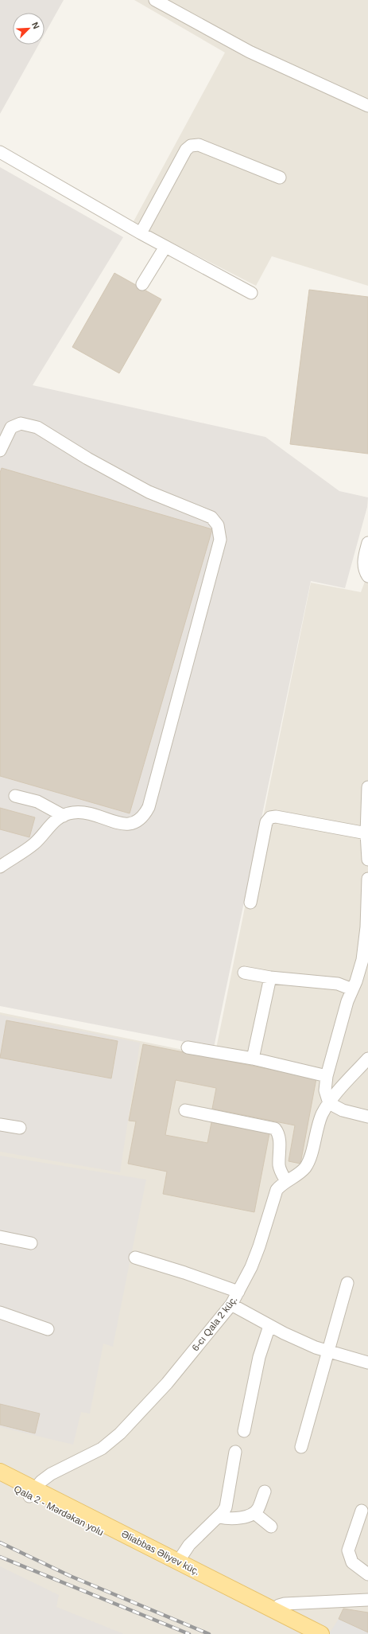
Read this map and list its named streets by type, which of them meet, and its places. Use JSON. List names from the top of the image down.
{
  "streets": {
    "main road": ["Qala 2 - Mərdəkan yolu", "Əliabbas Əliyev küç."],
    "street": ["6-cı Qala 2 küç."]
  },
  "crossings": [
    ["6-cı Qala 2 küç.", "Qala 2 - Mərdəkan yolu"],
    ["6-cı Qala 2 küç.", "Əliabbas Əliyev küç."],
    ["Qala 2 - Mərdəkan yolu", "Əliabbas Əliyev küç."]
  ],
  "north": "top right"
}
